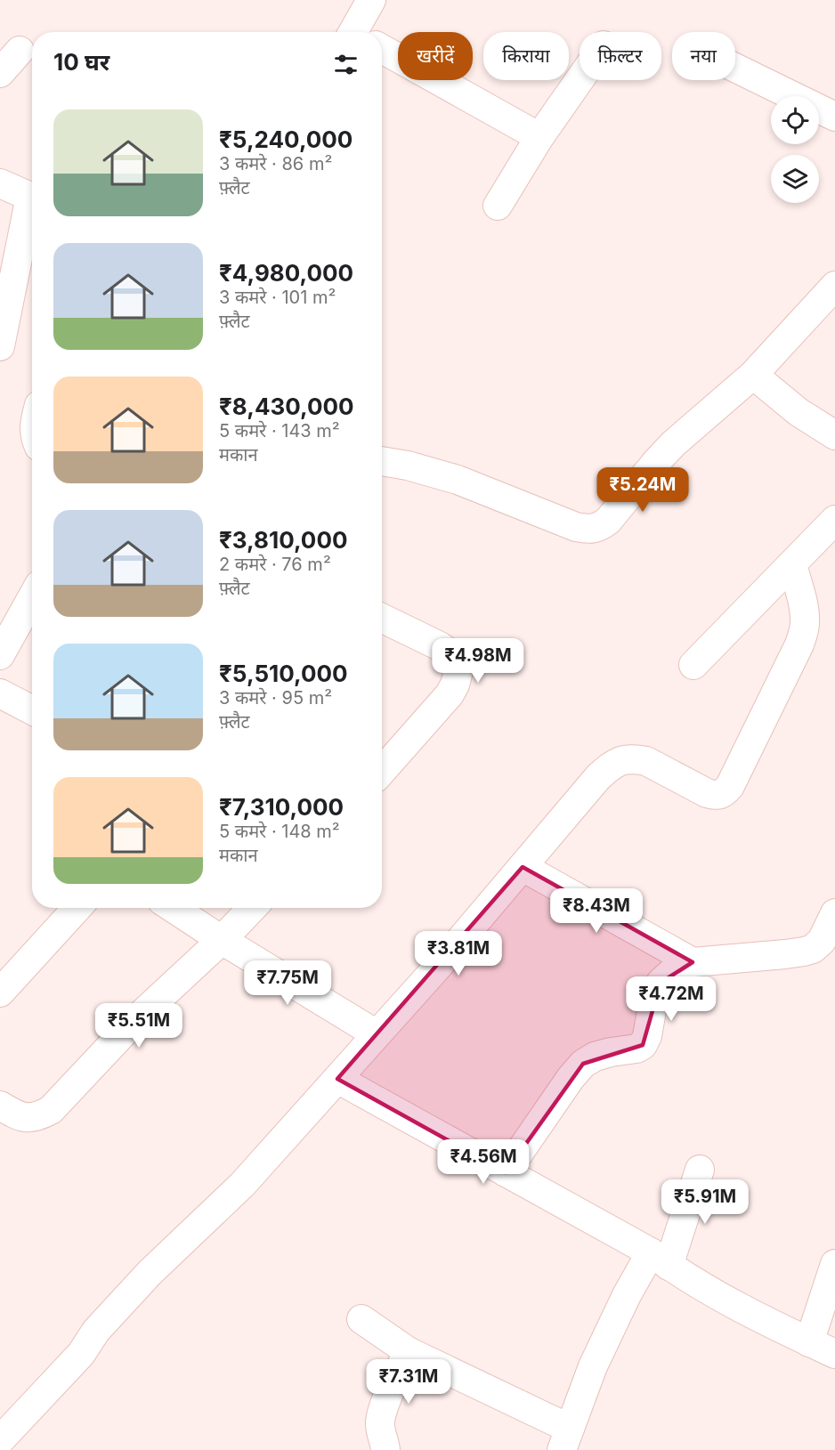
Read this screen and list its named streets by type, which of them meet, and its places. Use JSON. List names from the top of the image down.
{
  "page": {
    "chip": [
      "खरीदें",
      "किराया",
      "फ़िल्टर",
      "नया"
    ],
    "heading": "10 घर",
    "list": [
      {
        "name": "₹5,240,000",
        "note": "3 कमरे · 86 m² · फ़्लैट"
      },
      {
        "name": "₹4,980,000",
        "note": "3 कमरे · 101 m² · फ़्लैट"
      },
      {
        "name": "₹8,430,000",
        "note": "5 कमरे · 143 m² · मकान"
      },
      {
        "name": "₹3,810,000",
        "note": "2 कमरे · 76 m² · फ़्लैट"
      },
      {
        "name": "₹5,510,000",
        "note": "3 कमरे · 95 m² · फ़्लैट"
      },
      {
        "name": "₹7,310,000",
        "note": "5 कमरे · 148 m² · मकान"
      }
    ],
    "price": [
      "₹5.24M",
      "₹4.98M",
      "₹8.43M",
      "₹3.81M",
      "₹7.75M",
      "₹4.72M",
      "₹5.51M",
      "₹4.56M",
      "₹5.91M",
      "₹7.31M"
    ]
  }
}
